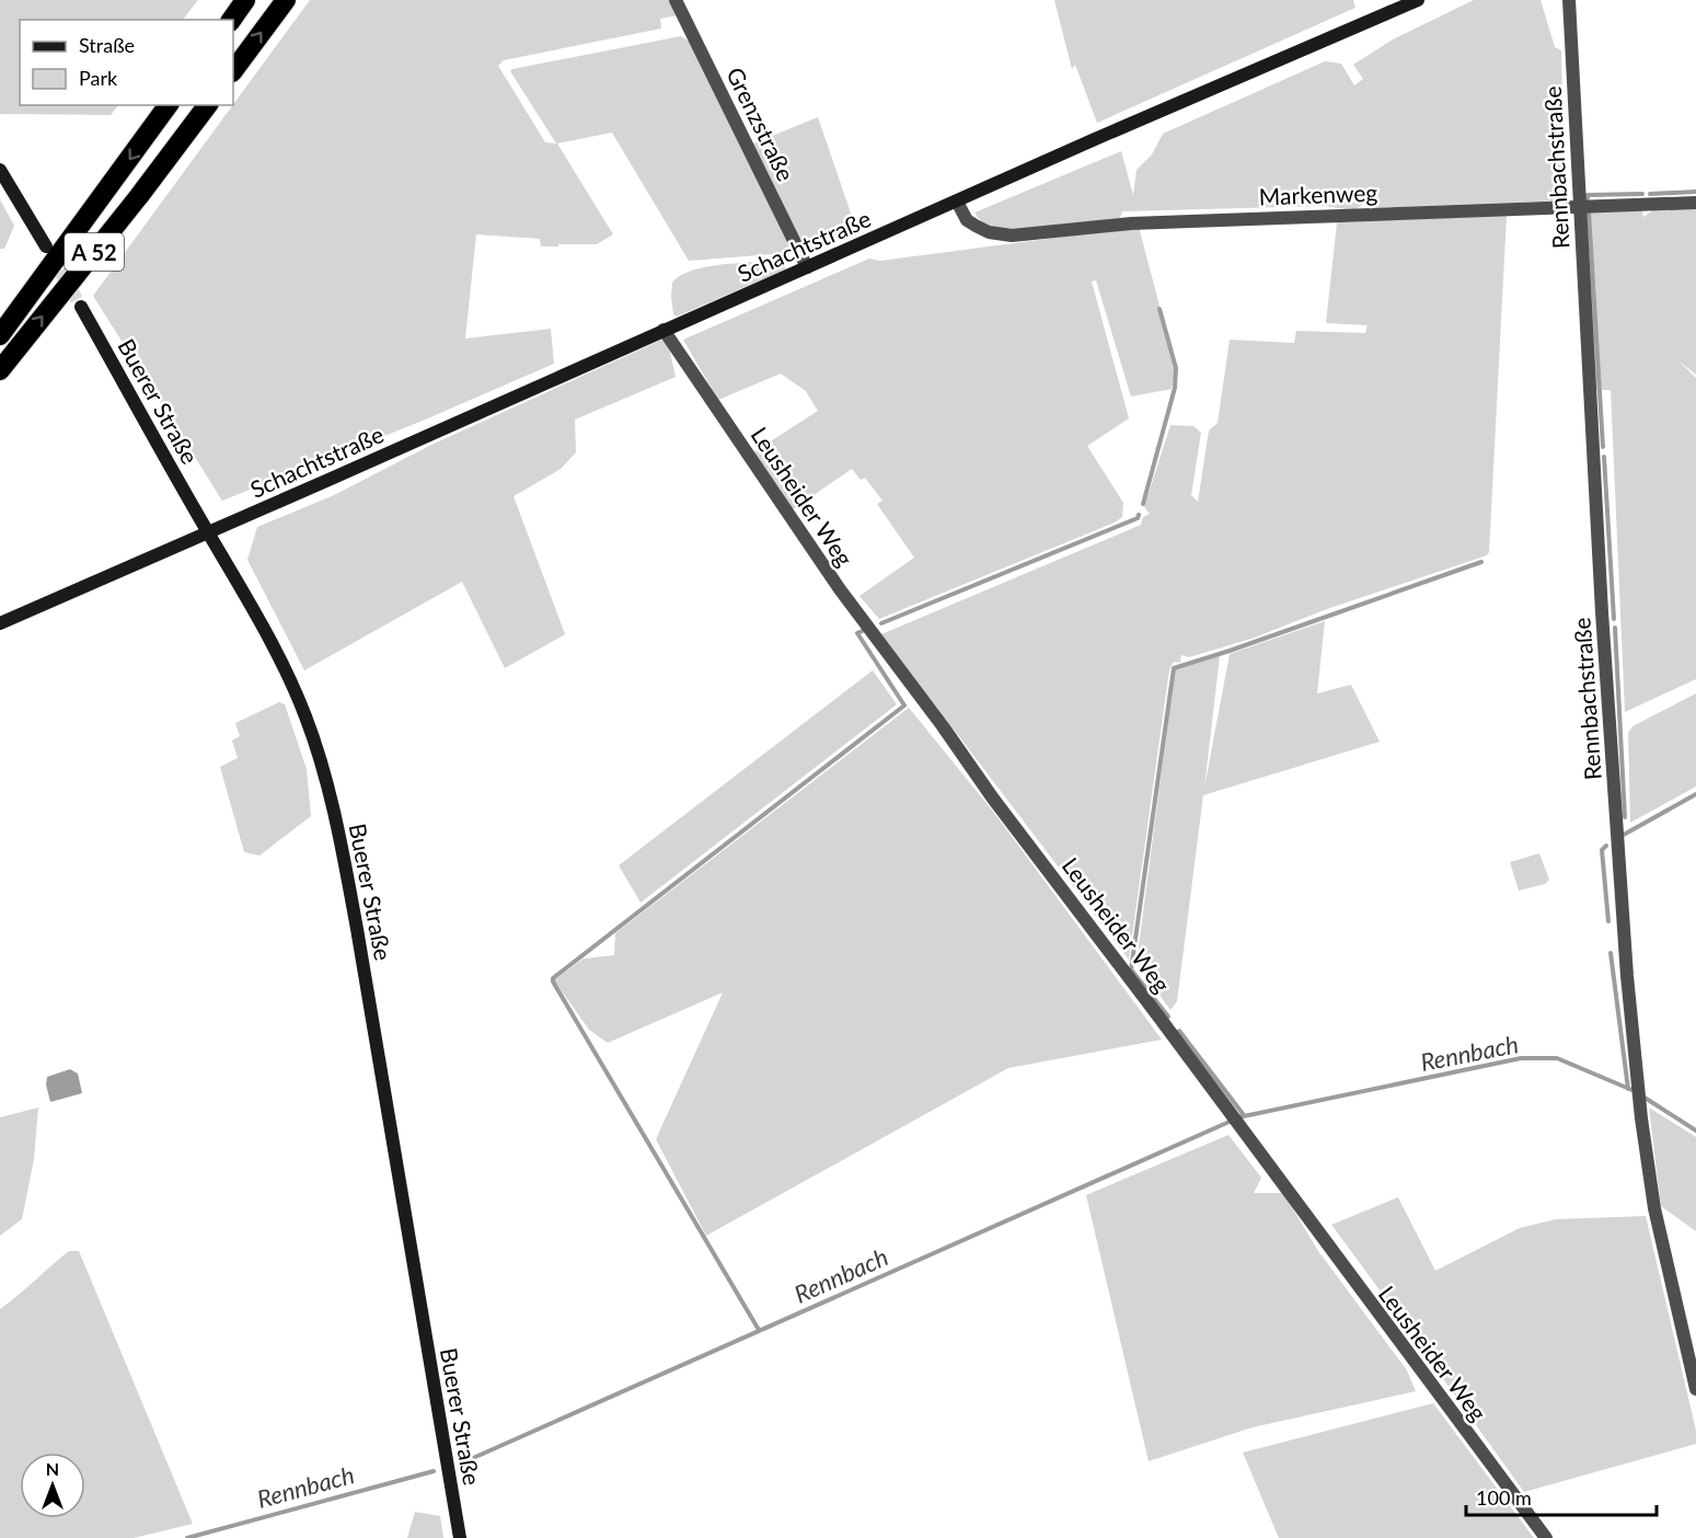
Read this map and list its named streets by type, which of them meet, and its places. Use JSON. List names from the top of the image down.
{
  "streets": {
    "highway": ["A 52"],
    "street": [
      "Grenzstraße",
      "Rennbachstraße",
      "Markenweg",
      "Schachtstraße",
      "Buerer Straße",
      "Leusheider Weg"
    ]
  },
  "crossings": [
    ["Grenzstraße", "Schachtstraße"],
    ["Rennbachstraße", "Markenweg"],
    ["Markenweg", "Schachtstraße"],
    ["Schachtstraße", "Buerer Straße"],
    ["Schachtstraße", "Leusheider Weg"]
  ],
  "water": ["Rennbach"],
  "legend": ["Straße", "Park"],
  "scale_bar": "100 m",
  "north": "top"
}
